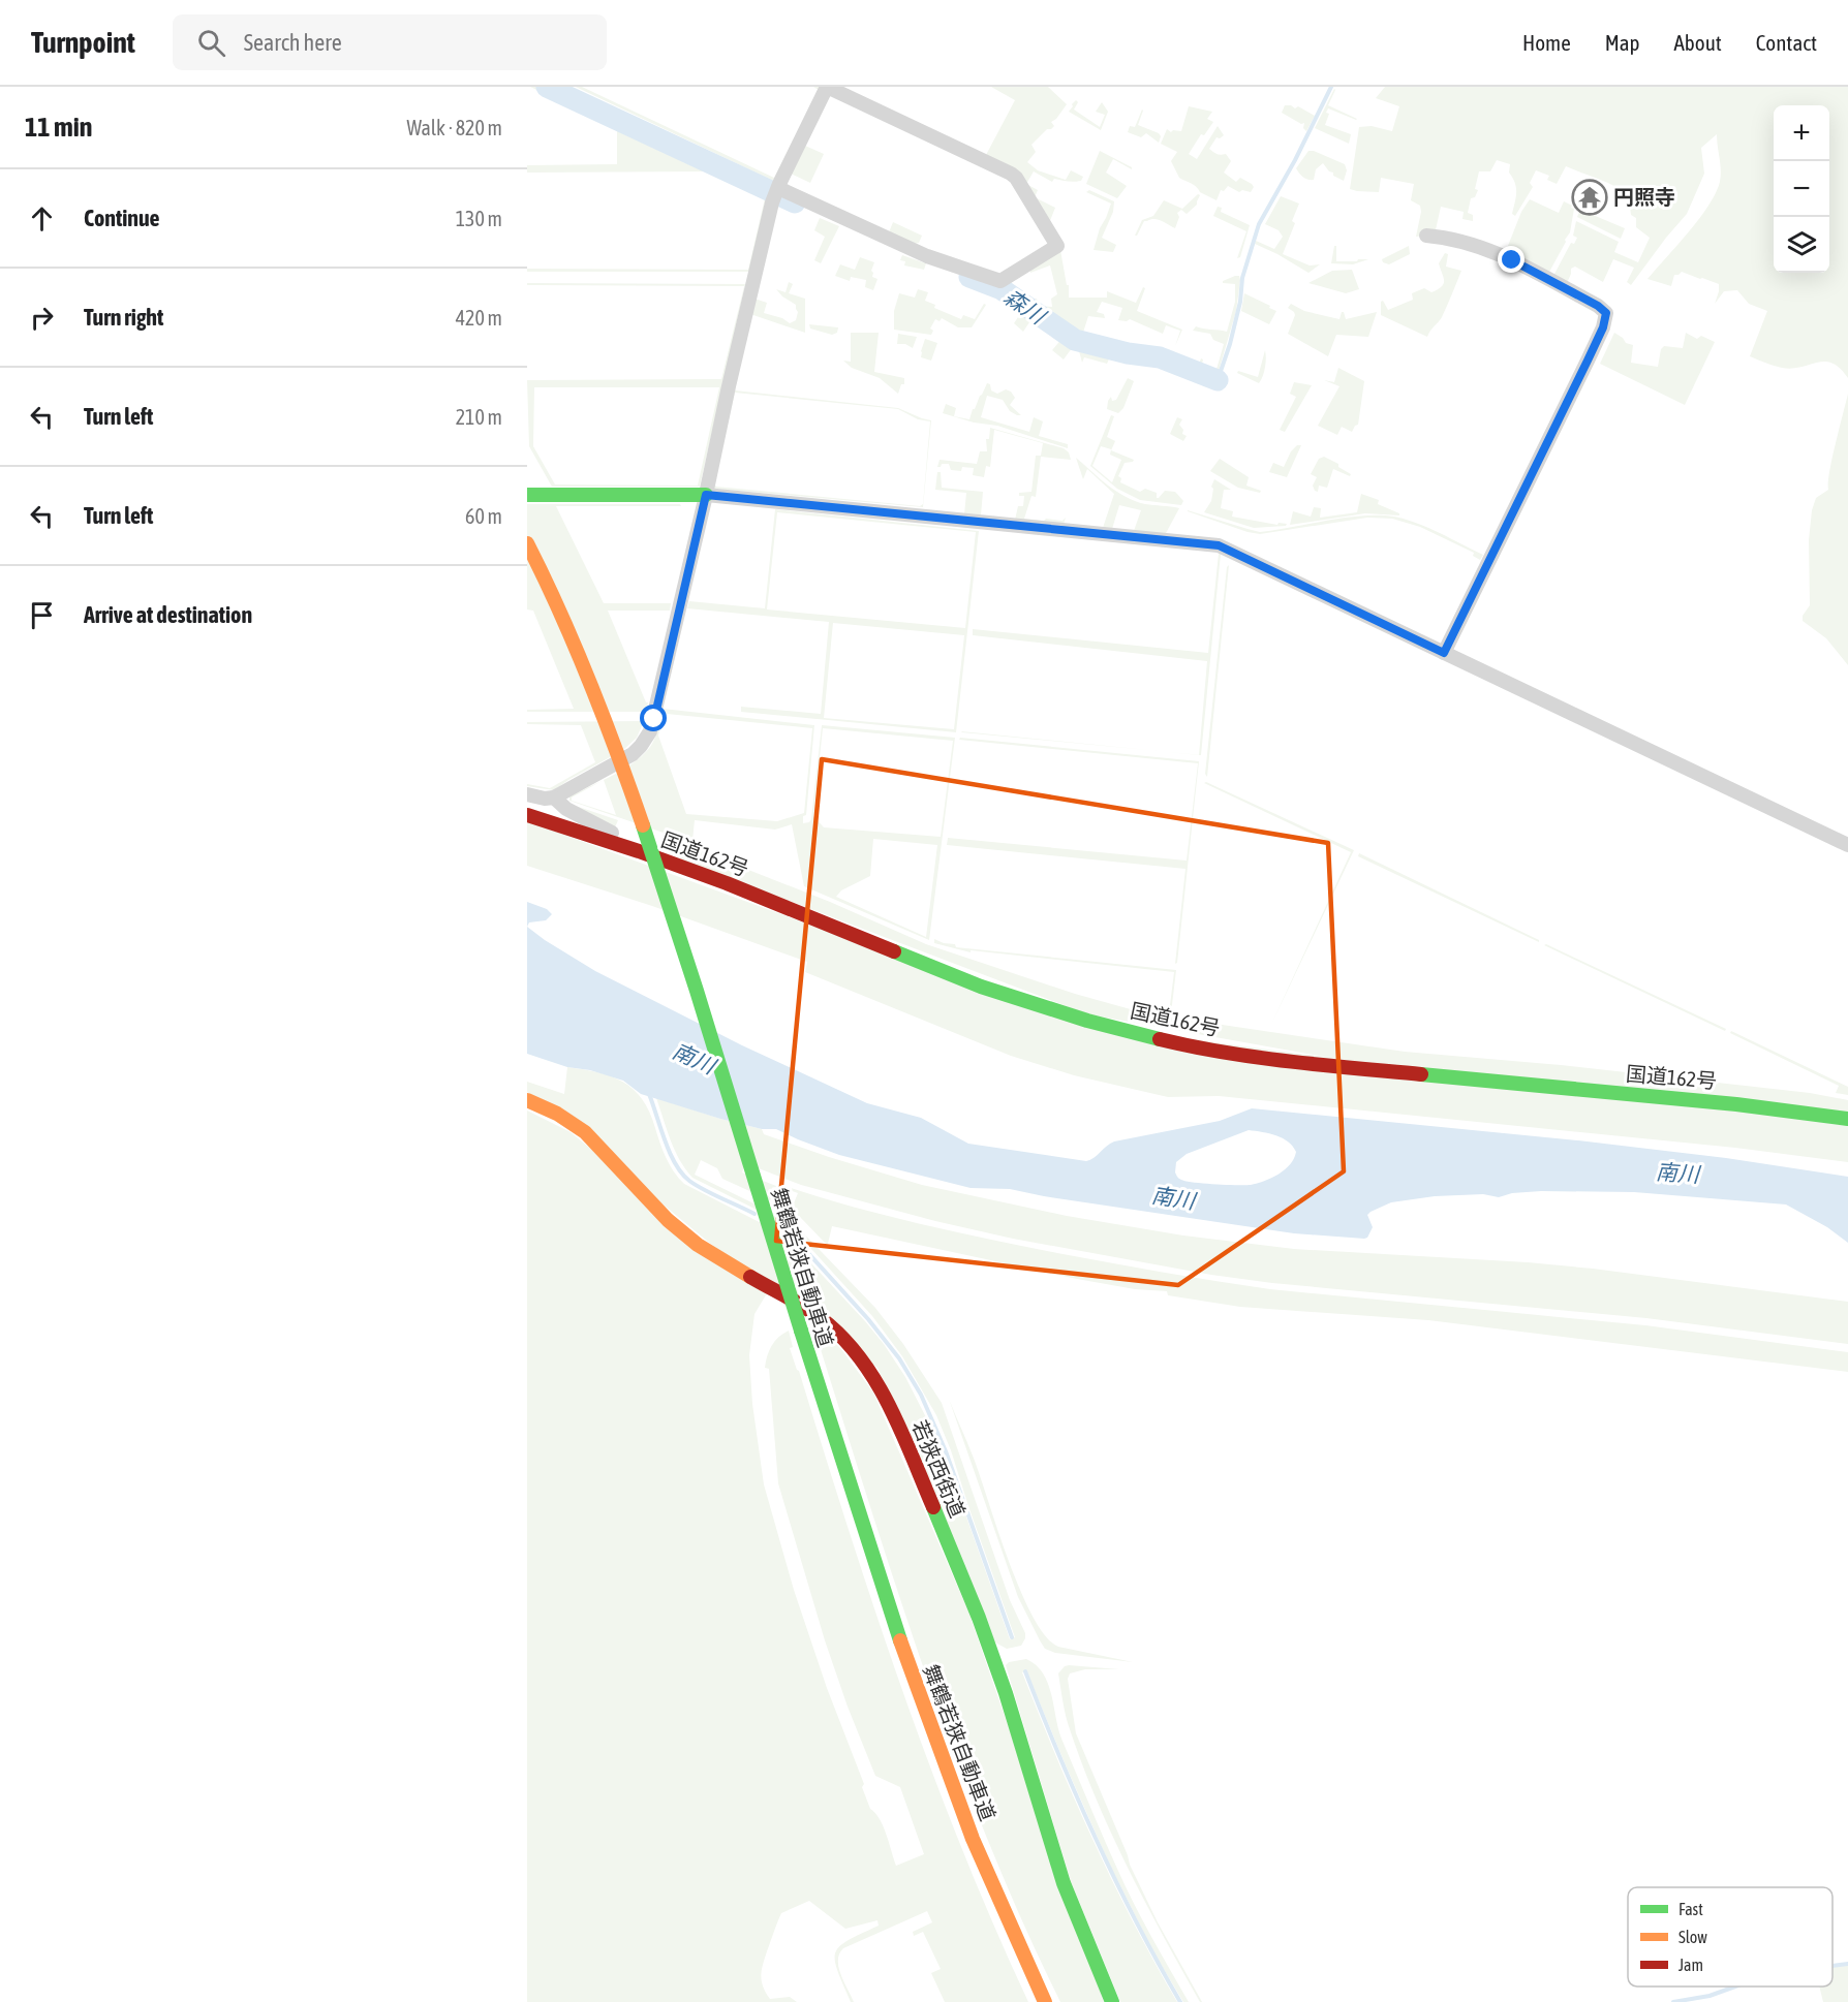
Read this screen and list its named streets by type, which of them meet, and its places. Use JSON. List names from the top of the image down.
{
  "streets": {
    "main road": ["国道162号", "舞鶴若狭自動車道", "若狭西街道"]
  },
  "water": ["森川", "南川"],
  "places": {
    "temple": ["円照寺"]
  },
  "legend": ["Fast", "Slow", "Jam"],
  "page": {
    "header": "Turnpoint",
    "search": "Search here",
    "nav": [
      "Home",
      "Map",
      "About",
      "Contact"
    ],
    "heading": ["11 min", "Walk · 820 m"],
    "map_buttons": ["+", "−"],
    "list": [
      ["Continue", "130 m"],
      ["Turn right", "420 m"],
      ["Turn left", "210 m"],
      ["Turn left", "60 m"],
      "Arrive at destination"
    ]
  }
}
